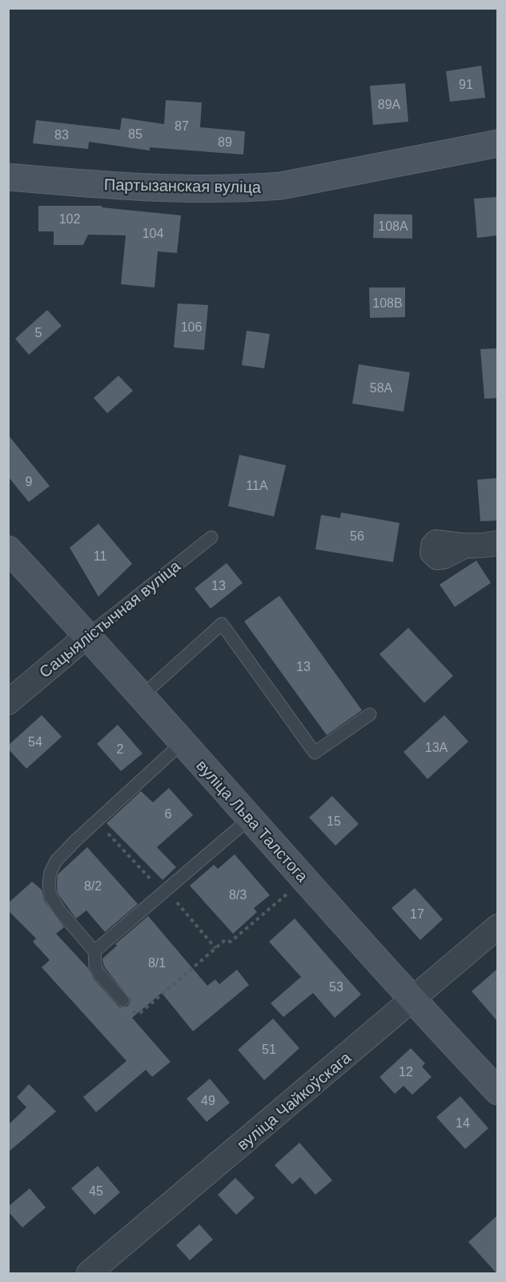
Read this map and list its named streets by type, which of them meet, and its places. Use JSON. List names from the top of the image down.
{
  "streets": {
    "main road": ["Партызанская вуліца", "вуліца Льва Талстога"],
    "street": ["Сацыялістычная вуліца", "вуліца Чайкоўскага"]
  },
  "crossings": [
    ["Сацыялістычная вуліца", "вуліца Льва Талстога"],
    ["вуліца Льва Талстога", "вуліца Чайкоўскага"]
  ],
  "house_numbers": [
    "91",
    "89А",
    "87",
    "85",
    "83",
    "89",
    "102",
    "108А",
    "104",
    "108В",
    "106",
    "5",
    "58А",
    "9",
    "11А",
    "56",
    "11",
    "13",
    "13",
    "54",
    "13А",
    "2",
    "6",
    "15",
    "8/2",
    "8/3",
    "17",
    "8/1",
    "53",
    "51",
    "12",
    "49",
    "14",
    "45"
  ]
}
